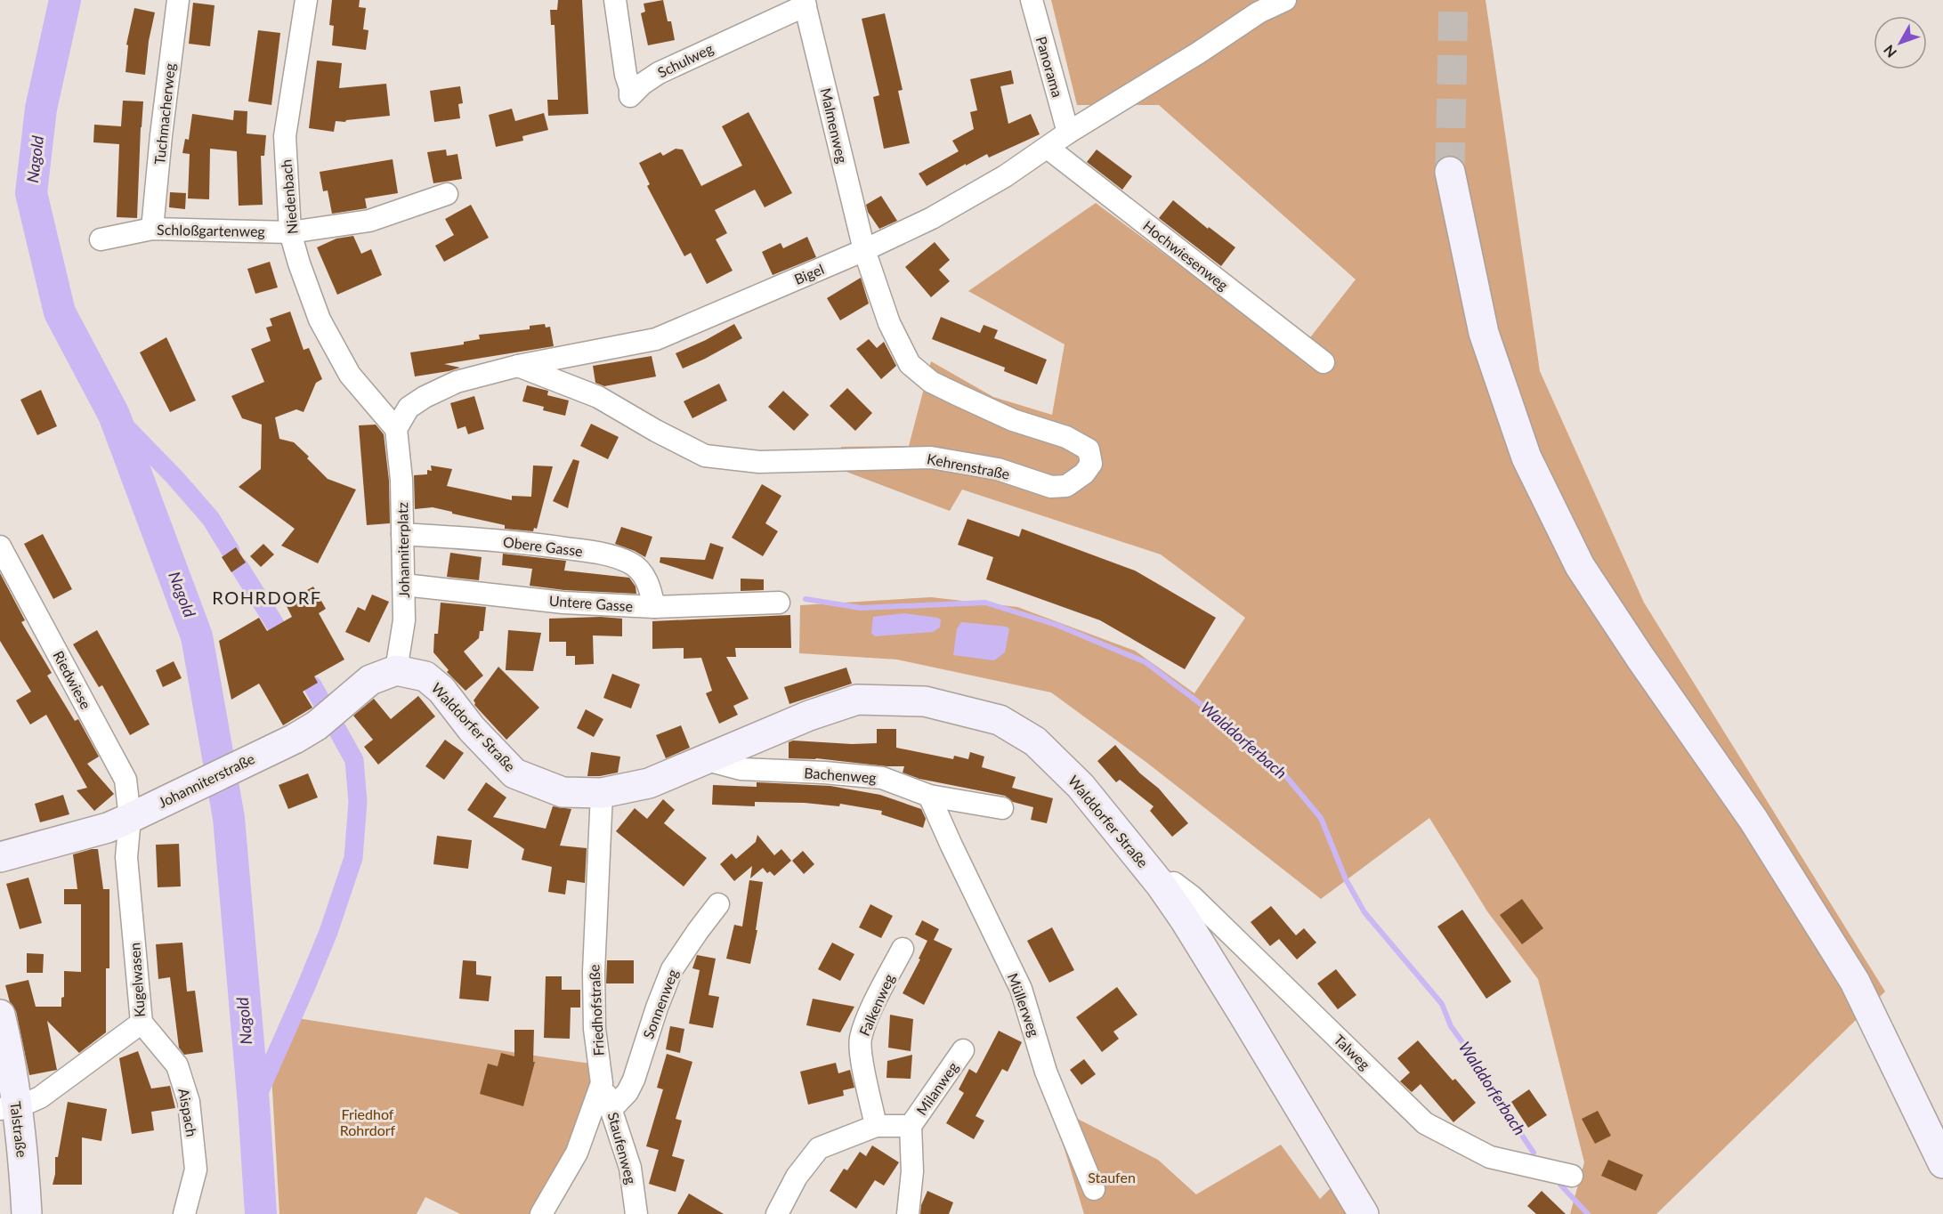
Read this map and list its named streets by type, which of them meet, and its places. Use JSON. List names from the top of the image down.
{
  "streets": {
    "street": [
      "Schulweg",
      "Panorama",
      "Tuchmacherweg",
      "Malmenweg",
      "Niedenbach",
      "Schloßgartenweg",
      "Hochwiesenweg",
      "Bigel",
      "Kehrenstraße",
      "Obere Gasse",
      "Johanniterplatz",
      "Untere Gasse",
      "Riedwiese",
      "Walddorfer Straße",
      "Bachenweg",
      "Johanniterstraße",
      "Kugelwasen",
      "Sonnenweg",
      "Falkenweg",
      "Müllerweg",
      "Friedhofstraße",
      "Talweg",
      "Milanweg",
      "Aispach",
      "Talstraße",
      "Staufenweg"
    ]
  },
  "crossings": [
    ["Schulweg", "Malmenweg"],
    ["Panorama", "Bigel"],
    ["Tuchmacherweg", "Schloßgartenweg"],
    ["Malmenweg", "Bigel"],
    ["Malmenweg", "Kehrenstraße"],
    ["Niedenbach", "Schloßgartenweg"],
    ["Niedenbach", "Bigel"],
    ["Niedenbach", "Johanniterplatz"],
    ["Hochwiesenweg", "Bigel"],
    ["Bigel", "Kehrenstraße"],
    ["Bigel", "Johanniterplatz"],
    ["Obere Gasse", "Johanniterplatz"],
    ["Obere Gasse", "Untere Gasse"],
    ["Johanniterplatz", "Untere Gasse"],
    ["Johanniterplatz", "Walddorfer Straße"],
    ["Johanniterplatz", "Johanniterstraße"],
    ["Riedwiese", "Johanniterstraße"],
    ["Riedwiese", "Kugelwasen"],
    ["Walddorfer Straße", "Bachenweg"],
    ["Walddorfer Straße", "Johanniterstraße"],
    ["Walddorfer Straße", "Friedhofstraße"],
    ["Walddorfer Straße", "Talweg"],
    ["Bachenweg", "Müllerweg"],
    ["Johanniterstraße", "Kugelwasen"],
    ["Kugelwasen", "Aispach"],
    ["Kugelwasen", "Talstraße"],
    ["Sonnenweg", "Staufenweg"],
    ["Friedhofstraße", "Staufenweg"]
  ],
  "districts": ["ROHRDORF"],
  "water": ["Nagold", "Walddorferbach"],
  "parks": ["Friedhof Rohrdorf", "Staufen"],
  "north": "bottom left"
}
